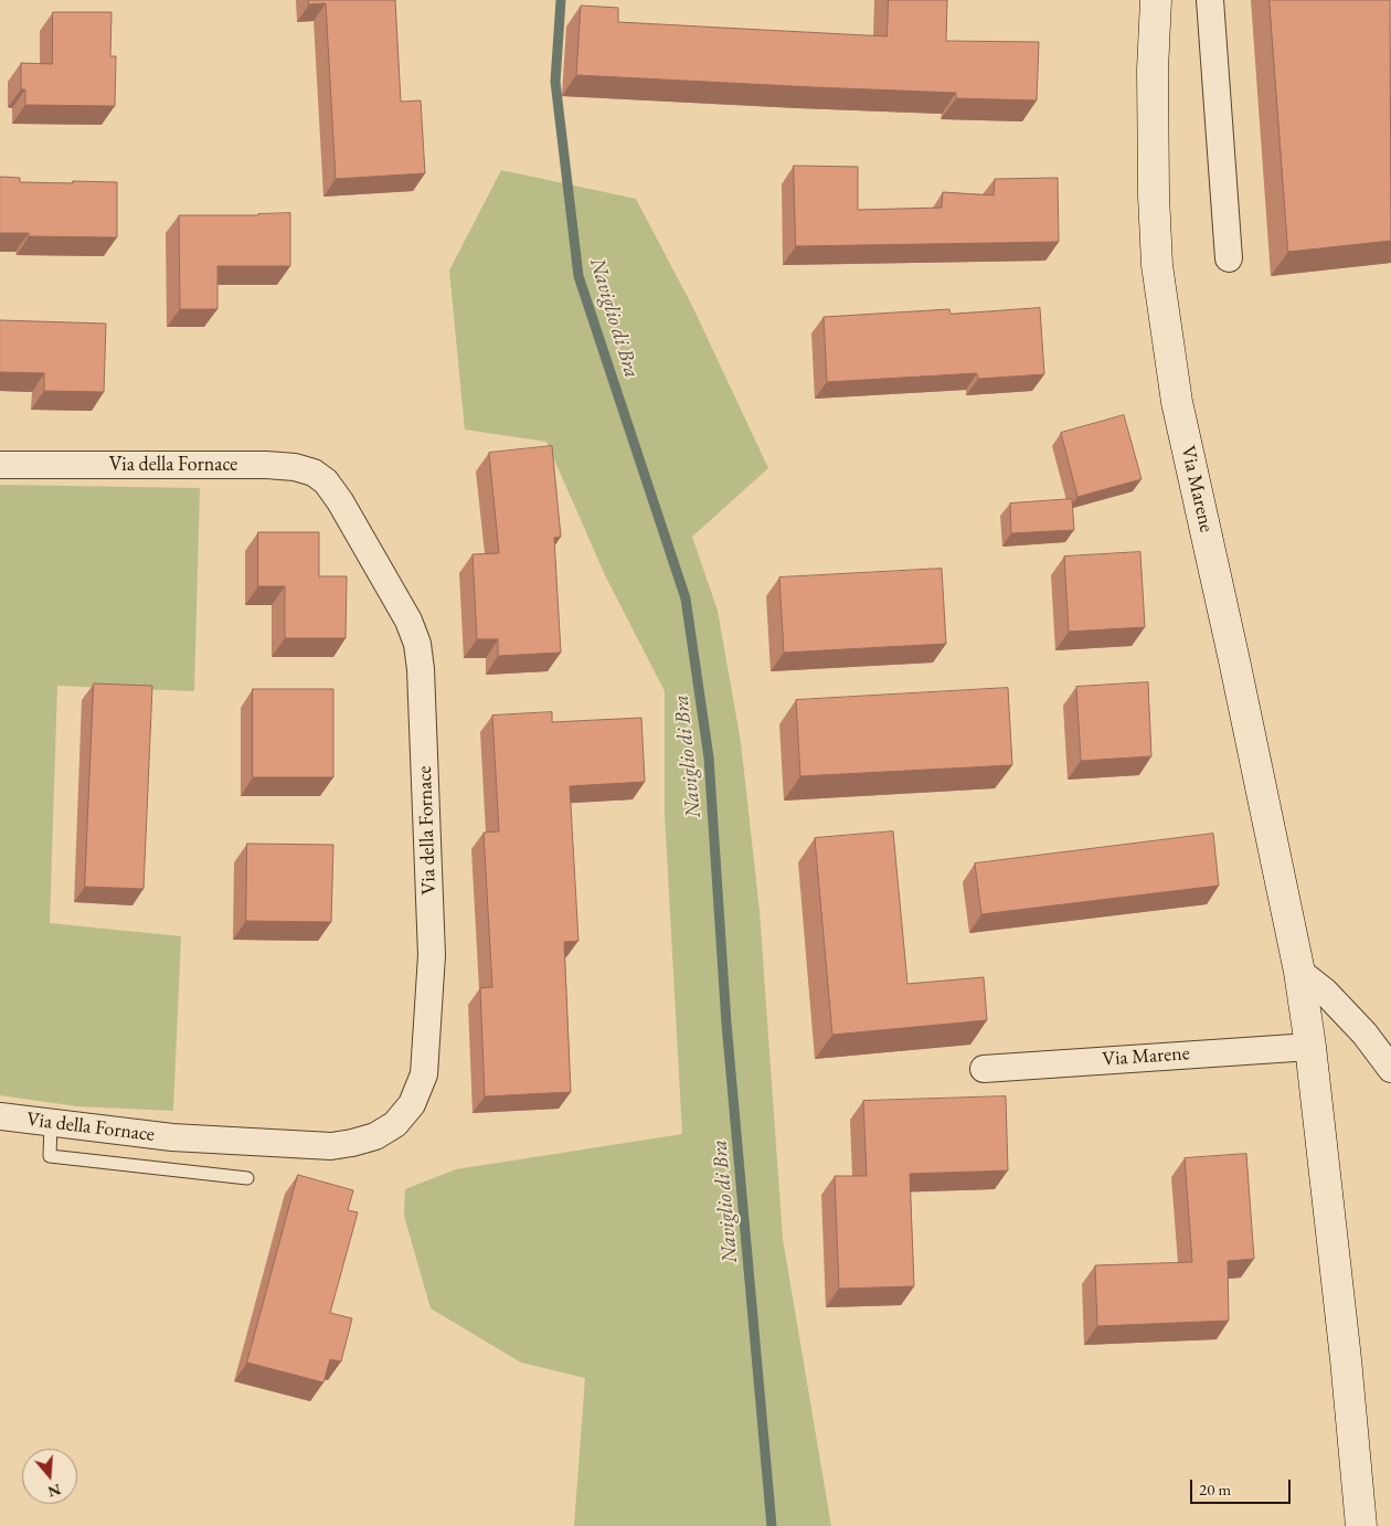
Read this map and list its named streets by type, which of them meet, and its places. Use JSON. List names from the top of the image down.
{
  "streets": {
    "main road": ["Via Marene"],
    "street": ["Via della Fornace"]
  },
  "water": ["Naviglio di Bra"],
  "scale_bar": "20 m",
  "north": "bottom"
}
